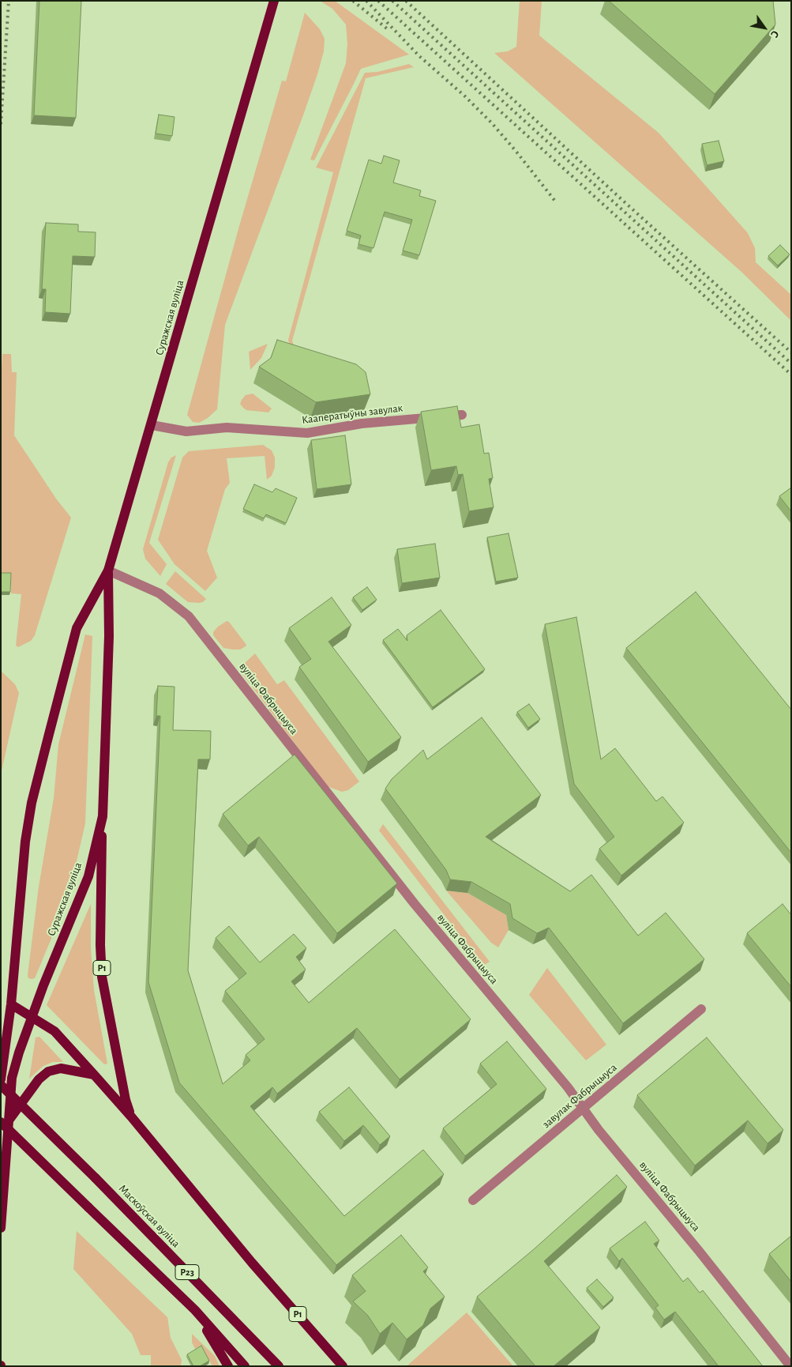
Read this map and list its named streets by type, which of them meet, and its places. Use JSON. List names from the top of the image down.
{
  "streets": {
    "main road": [
      "Суражская вуліца",
      "Р1",
      "Маскоўская вуліца",
      "Р23"
    ],
    "street": ["Кааператыўны завулак", "вуліца Фабрыцыуса", "завулак Фабрыцыуса"]
  },
  "crossings": [
    ["Суражская вуліца", "Кааператыўны завулак"],
    ["Суражская вуліца", "вуліца Фабрыцыуса"],
    ["Суражская вуліца", "Р1"],
    ["Суражская вуліца", "Р23"],
    ["вуліца Фабрыцыуса", "завулак Фабрыцыуса"]
  ],
  "north": "bottom right"
}
